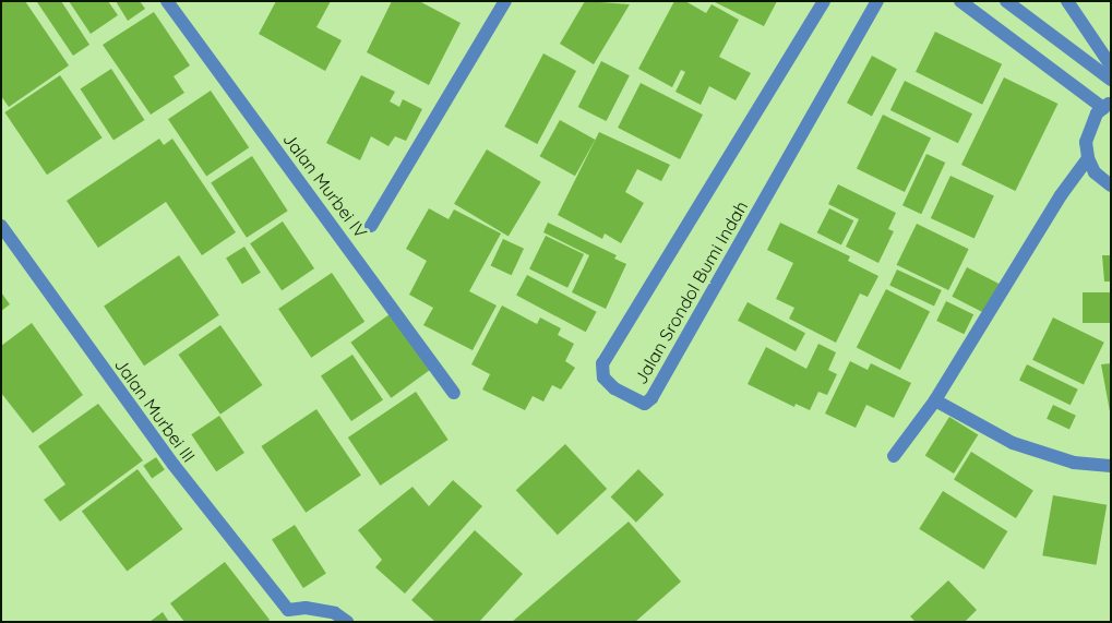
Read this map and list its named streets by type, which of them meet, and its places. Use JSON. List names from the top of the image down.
{
  "streets": {
    "street": ["Jalan Murbei IV", "Jalan Srondol Bumi Indah", "Jalan Murbei III"]
  }
}
